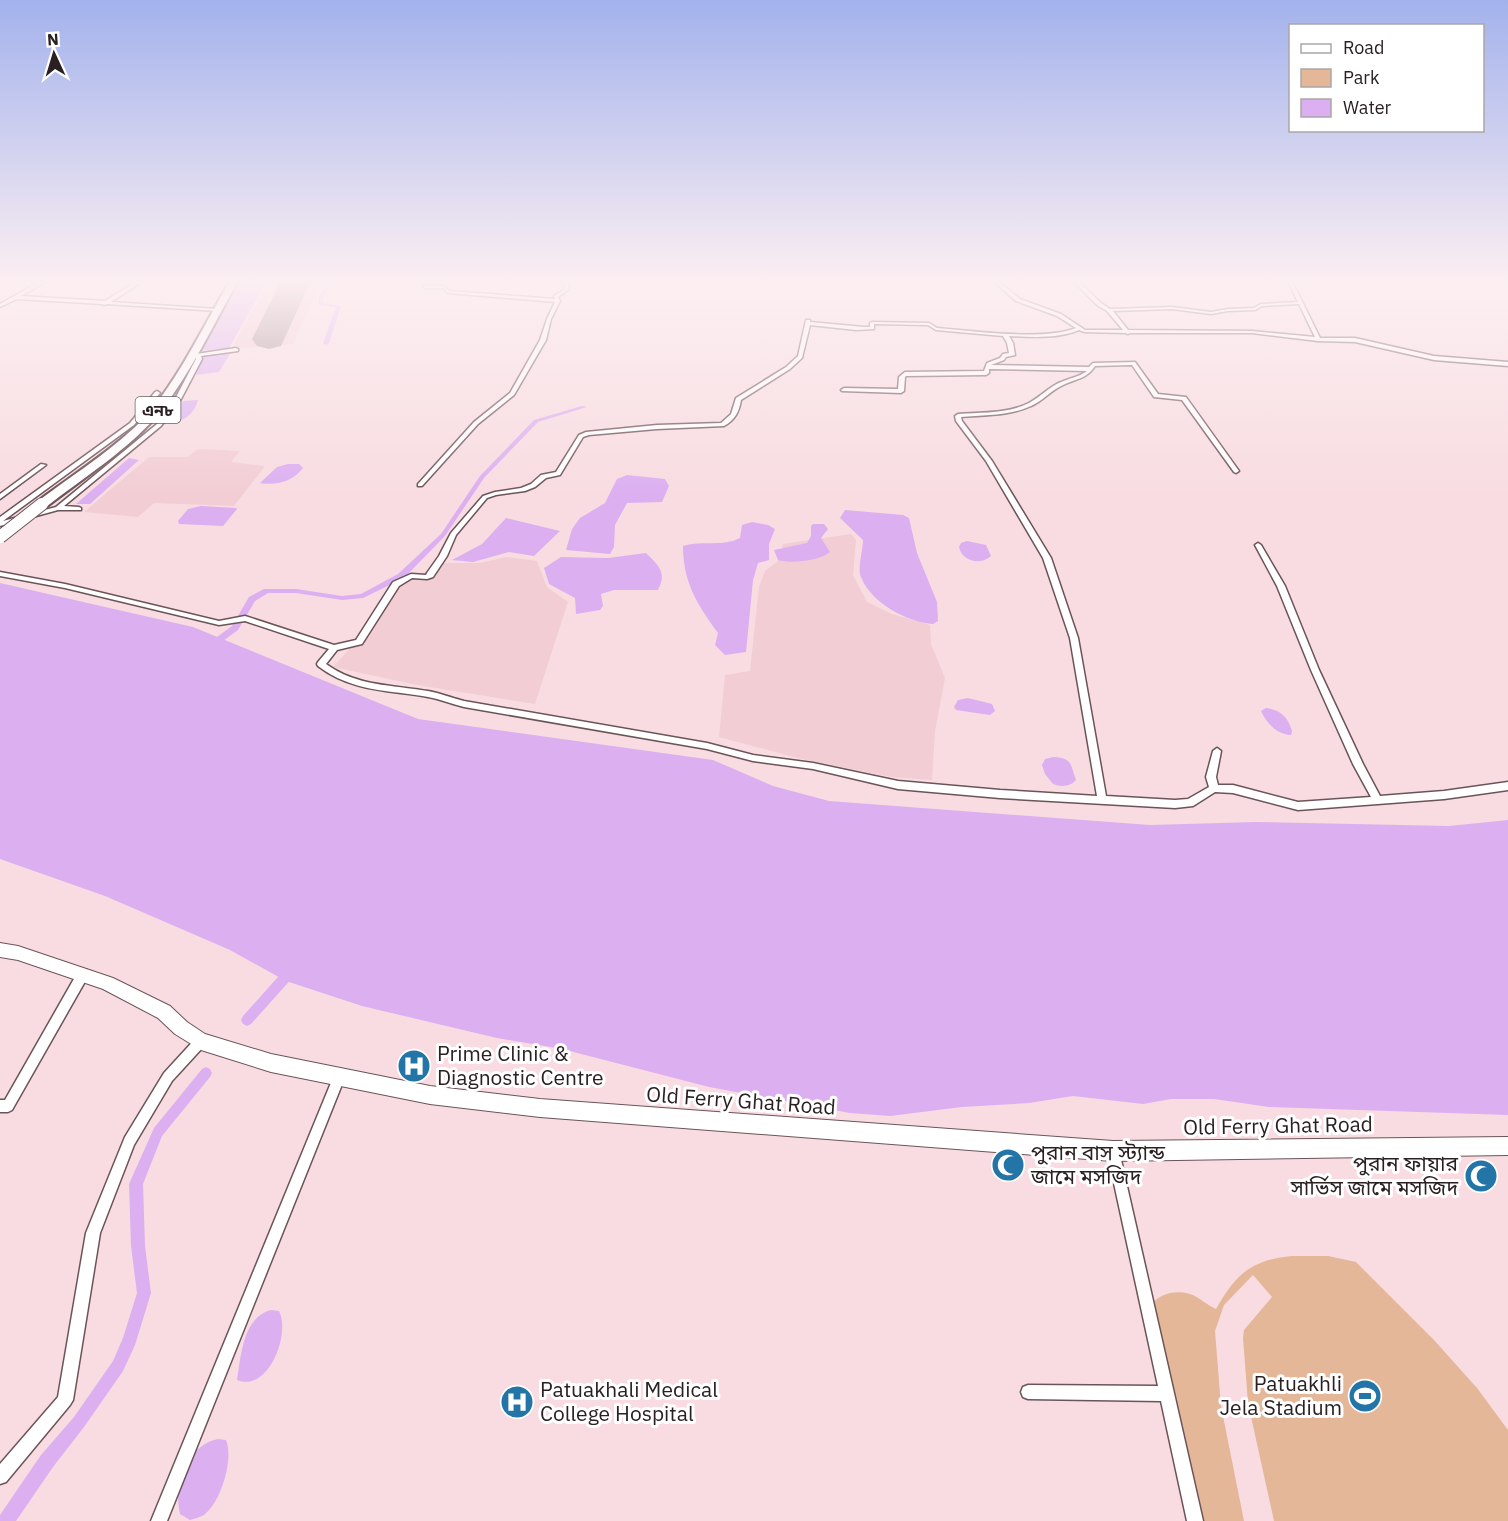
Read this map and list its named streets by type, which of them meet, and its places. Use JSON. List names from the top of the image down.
{
  "streets": {
    "highway": ["এন৮"],
    "street": ["Old Ferry Ghat Road"]
  },
  "places": {
    "hospital": ["Prime Clinic & Diagnostic Centre", "Patuakhali Medical College Hospital"],
    "mosque": ["পুরান বাস স্ট্যান্ড জামে মসজিদ", "পুরান ফায়ার সার্ভিস জামে মসজিদ"],
    "sports": ["Patuakhli Jela Stadium"]
  },
  "legend": ["Road", "Park", "Water"],
  "north": "top"
}
